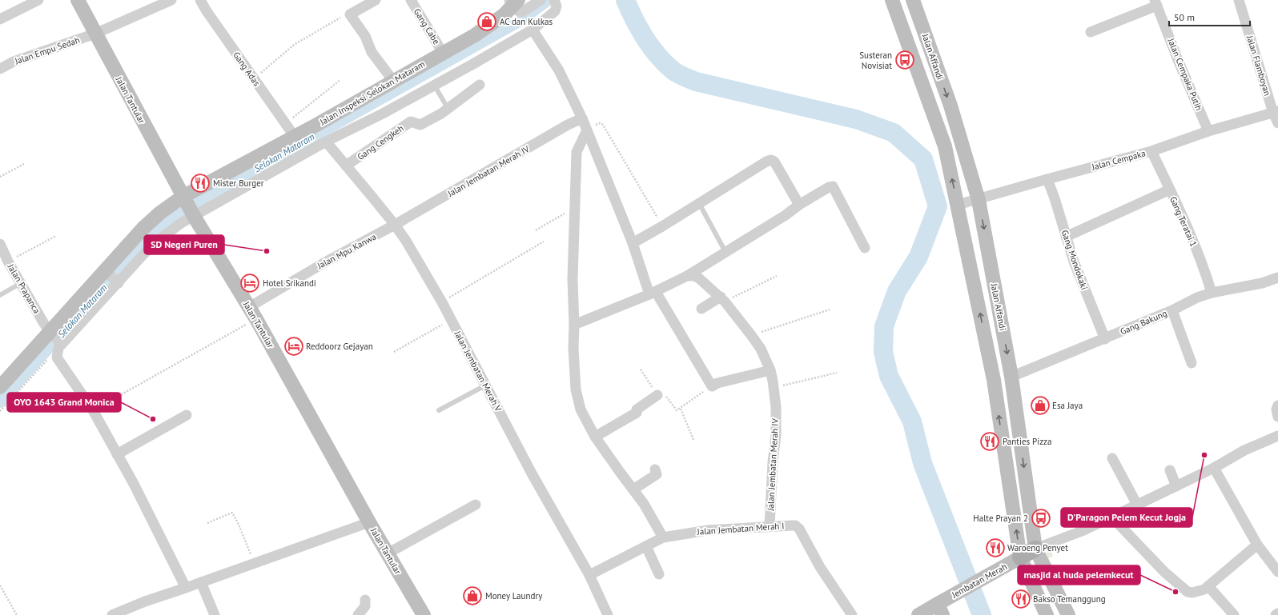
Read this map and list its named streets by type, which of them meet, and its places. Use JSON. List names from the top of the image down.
{
  "streets": {
    "main road": [
      "Jalan Affandi",
      "Jalan Inspeksi Selokan Mataram",
      "Jalan Tantular",
      "Jembatan Merah"
    ],
    "street": [
      "Gang Cabe",
      "Jalan Empu Sedah",
      "Jalan Flamboyan",
      "Gang Adas",
      "Jalan Cempaka Putih",
      "Gang Cengkeh",
      "Jalan Cempaka",
      "Jalan Jembatan Merah IV",
      "Gang Teratai 1",
      "Jalan Mpu Kanwa",
      "Gang Mondokaki",
      "Jalan Prapanca",
      "Gang Bakung",
      "Jalan Jembatan Merah V",
      "Jalan Jembatan Merah I"
    ]
  },
  "crossings": [
    ["Gang Cabe", "Jalan Inspeksi Selokan Mataram"],
    ["Jalan Empu Sedah", "Jalan Tantular"],
    ["Jalan Affandi", "Jalan Cempaka"],
    ["Jalan Affandi", "Gang Bakung"],
    ["Jalan Flamboyan", "Jalan Cempaka"],
    ["Gang Adas", "Jalan Inspeksi Selokan Mataram"],
    ["Jalan Cempaka Putih", "Jalan Cempaka"],
    ["Jalan Inspeksi Selokan Mataram", "Jalan Tantular"],
    ["Jalan Inspeksi Selokan Mataram", "Jalan Prapanca"],
    ["Jalan Tantular", "Jalan Mpu Kanwa"],
    ["Gang Cengkeh", "Jalan Jembatan Merah V"],
    ["Jalan Cempaka", "Gang Teratai 1"],
    ["Jalan Cempaka", "Gang Mondokaki"],
    ["Jalan Jembatan Merah IV", "Jalan Mpu Kanwa"],
    ["Jalan Jembatan Merah IV", "Jalan Jembatan Merah V"],
    ["Jalan Jembatan Merah IV", "Jalan Jembatan Merah I"],
    ["Gang Teratai 1", "Gang Bakung"],
    ["Jalan Mpu Kanwa", "Jalan Jembatan Merah V"],
    ["Gang Mondokaki", "Gang Bakung"],
    ["Jalan Jembatan Merah V", "Jalan Jembatan Merah I"]
  ],
  "water": ["Selokan Mataram"],
  "places": {
    "shop": ["AC dan Kulkas", "Esa Jaya", "Money Laundry"],
    "bus stop": ["Susteran Novisiat", "Halte Prayan 2"],
    "restaurant": [
      "Mister Burger",
      "Panties Pizza",
      "Waroeng Penyet",
      "Bakso Temanggung"
    ],
    "other": [
      "SD Negeri Puren",
      "OYO 1643 Grand Monica",
      "D'Paragon Pelem Kecut Jogja",
      "masjid al huda pelemkecut"
    ],
    "hotel": ["Hotel Srikandi", "Reddoorz Gejayan"]
  },
  "scale_bar": "50 m"
}
